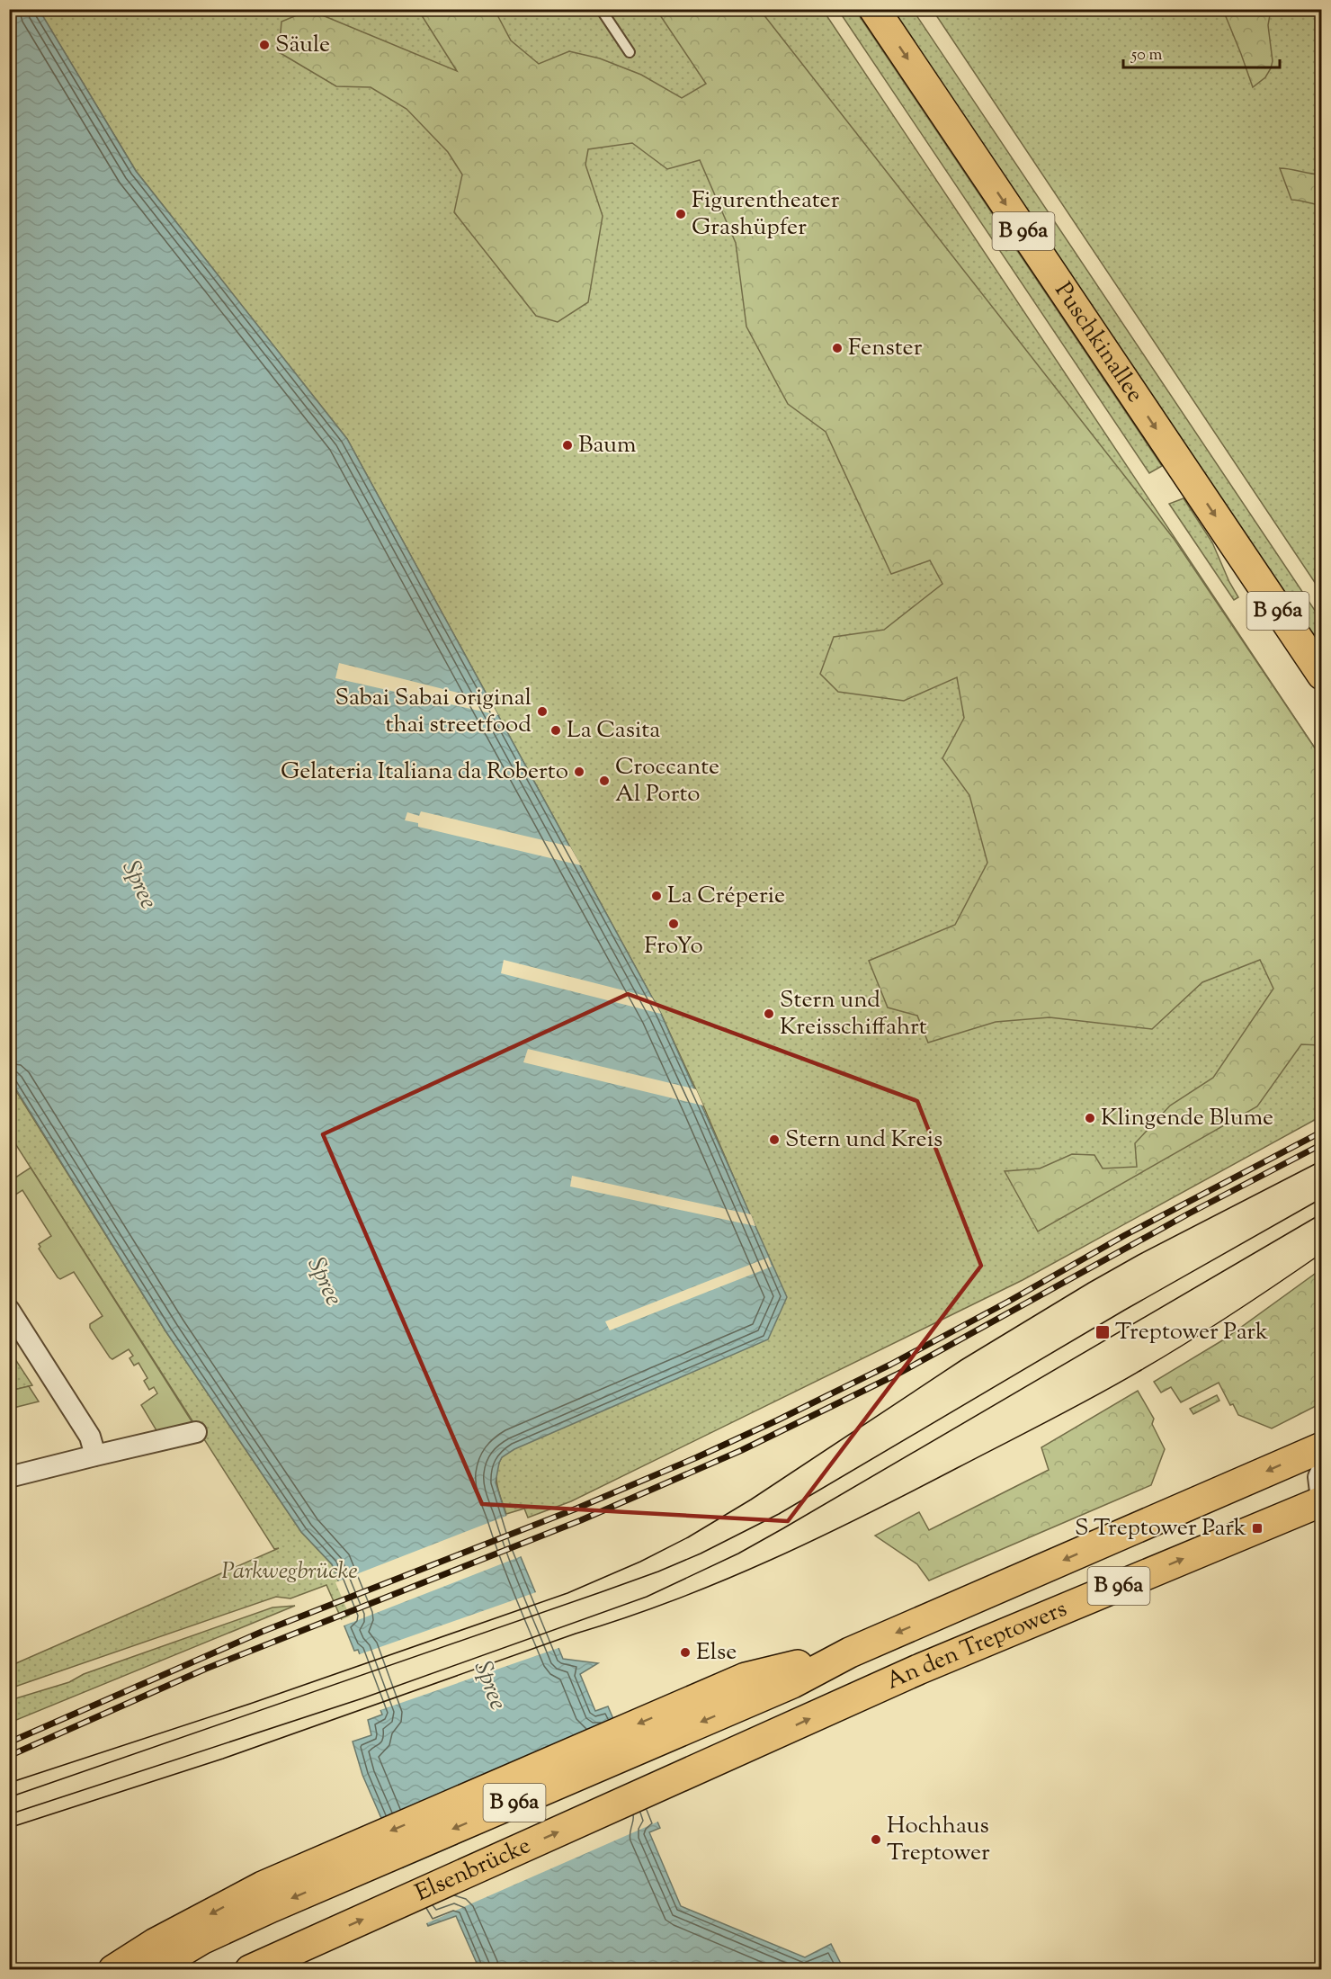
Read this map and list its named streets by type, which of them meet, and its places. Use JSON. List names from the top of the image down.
{
  "streets": {
    "main road": [
      "B 96a",
      "Puschkinallee",
      "An den Treptowers",
      "Elsenbrücke"
    ]
  },
  "crossings": [
    ["B 96a", "Elsenbrücke"],
    ["An den Treptowers", "Elsenbrücke"]
  ],
  "one_way": ["Puschkinallee"],
  "water": ["Spree"],
  "parks": ["Parkwegbrücke"],
  "places": {
    "other": [
      "Säule",
      "Figurentheater Grashüpfer",
      "Fenster",
      "Baum",
      "Sabai Sabai original thai streetfood",
      "La Casita",
      "Gelateria Italiana da Roberto",
      "Croccante Al Porto",
      "La Créperie",
      "FroYo",
      "Stern und Kreisschiffahrt",
      "Klingende Blume",
      "Stern und Kreis",
      "Else",
      "Hochhaus Treptower"
    ],
    "transit": ["Treptower Park", "S Treptower Park"]
  },
  "scale_bar": "50 m"
}
